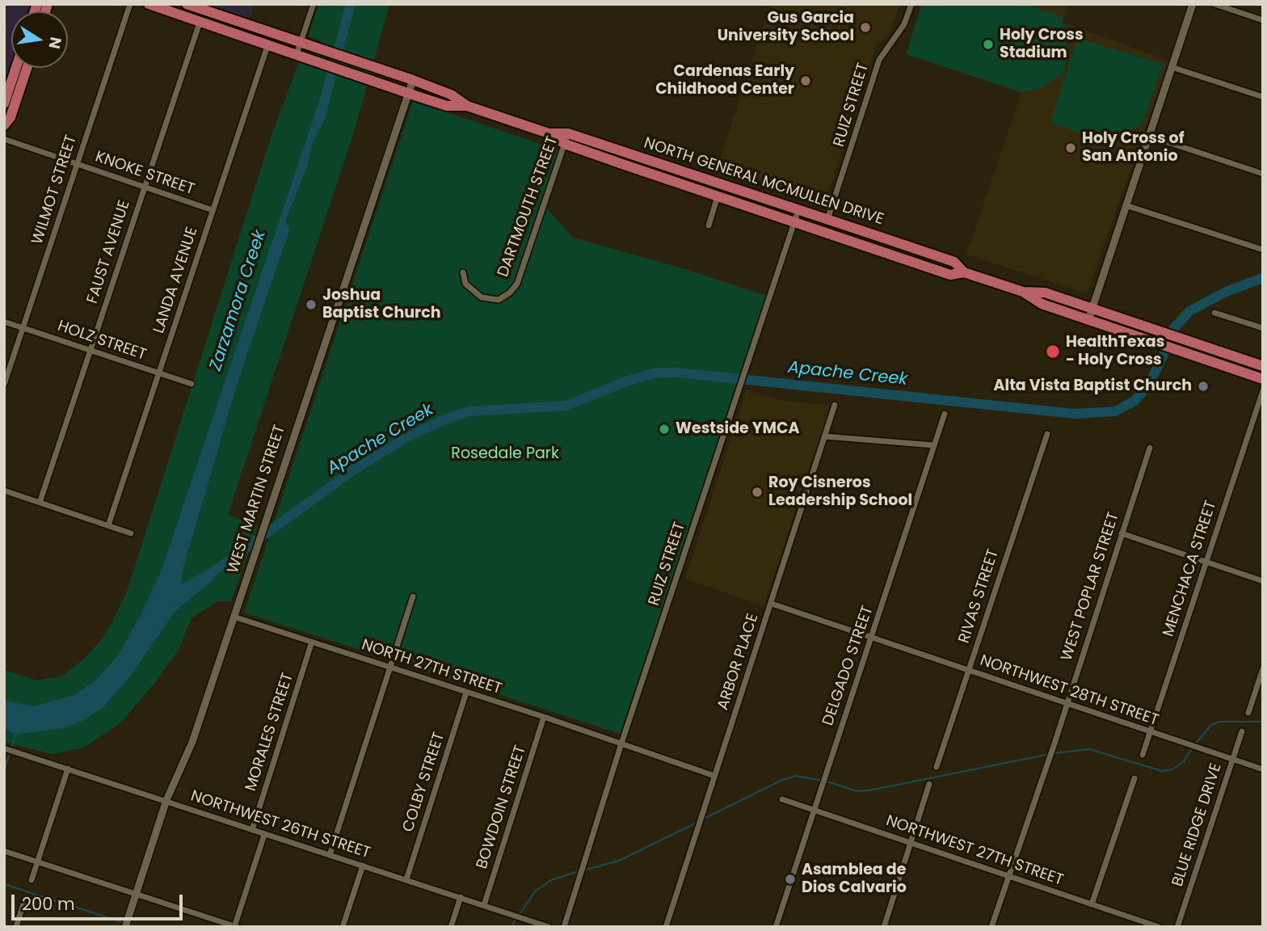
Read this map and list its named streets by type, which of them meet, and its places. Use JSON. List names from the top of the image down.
{
  "streets": {
    "main road": ["NORTH GENERAL MCMULLEN DRIVE"],
    "street": [
      "RUIZ STREET",
      "KNOKE STREET",
      "WILMOT STREET",
      "DARTMOUTH STREET",
      "FAUST AVENUE",
      "LANDA AVENUE",
      "HOLZ STREET",
      "WEST MARTIN STREET",
      "MENCHACA STREET",
      "WEST POPLAR STREET",
      "RIVAS STREET",
      "ARBOR PLACE",
      "DELGADO STREET",
      "NORTH 27TH STREET",
      "NORTHWEST 28TH STREET",
      "MORALES STREET",
      "COLBY STREET",
      "BOWDOIN STREET",
      "NORTHWEST 26TH STREET",
      "BLUE RIDGE DRIVE",
      "NORTHWEST 27TH STREET"
    ]
  },
  "crossings": [
    ["RUIZ STREET", "NORTH GENERAL MCMULLEN DRIVE"],
    ["RUIZ STREET", "NORTH 27TH STREET"],
    ["KNOKE STREET", "WILMOT STREET"],
    ["KNOKE STREET", "FAUST AVENUE"],
    ["KNOKE STREET", "LANDA AVENUE"],
    ["NORTH GENERAL MCMULLEN DRIVE", "DARTMOUTH STREET"],
    ["NORTH GENERAL MCMULLEN DRIVE", "FAUST AVENUE"],
    ["NORTH GENERAL MCMULLEN DRIVE", "LANDA AVENUE"],
    ["NORTH GENERAL MCMULLEN DRIVE", "WEST MARTIN STREET"],
    ["WILMOT STREET", "HOLZ STREET"],
    ["FAUST AVENUE", "HOLZ STREET"],
    ["LANDA AVENUE", "HOLZ STREET"],
    ["WEST MARTIN STREET", "NORTH 27TH STREET"],
    ["WEST MARTIN STREET", "NORTHWEST 26TH STREET"],
    ["MENCHACA STREET", "NORTHWEST 28TH STREET"],
    ["WEST POPLAR STREET", "NORTHWEST 28TH STREET"],
    ["WEST POPLAR STREET", "NORTHWEST 27TH STREET"],
    ["RIVAS STREET", "NORTHWEST 28TH STREET"],
    ["ARBOR PLACE", "NORTHWEST 28TH STREET"],
    ["DELGADO STREET", "NORTHWEST 28TH STREET"],
    ["DELGADO STREET", "NORTHWEST 27TH STREET"],
    ["NORTH 27TH STREET", "MORALES STREET"],
    ["NORTH 27TH STREET", "COLBY STREET"],
    ["NORTH 27TH STREET", "BOWDOIN STREET"],
    ["NORTHWEST 28TH STREET", "BLUE RIDGE DRIVE"],
    ["MORALES STREET", "NORTHWEST 26TH STREET"],
    ["COLBY STREET", "NORTHWEST 26TH STREET"],
    ["BOWDOIN STREET", "NORTHWEST 26TH STREET"]
  ],
  "water": ["Zarzamora Creek", "Apache Creek"],
  "parks": ["Rosedale Park"],
  "places": [
    "Gus Garcia University School",
    "Holy Cross Stadium",
    "Cardenas Early Childhood Center",
    "Holy Cross of San Antonio",
    "Joshua Baptist Church",
    "HealthTexas - Holy Cross",
    "Alta Vista Baptist Church",
    "Westside YMCA",
    "Roy Cisneros Leadership School",
    "Asamblea de Dios Calvario"
  ],
  "scale_bar": "200 m",
  "north": "right"
}
